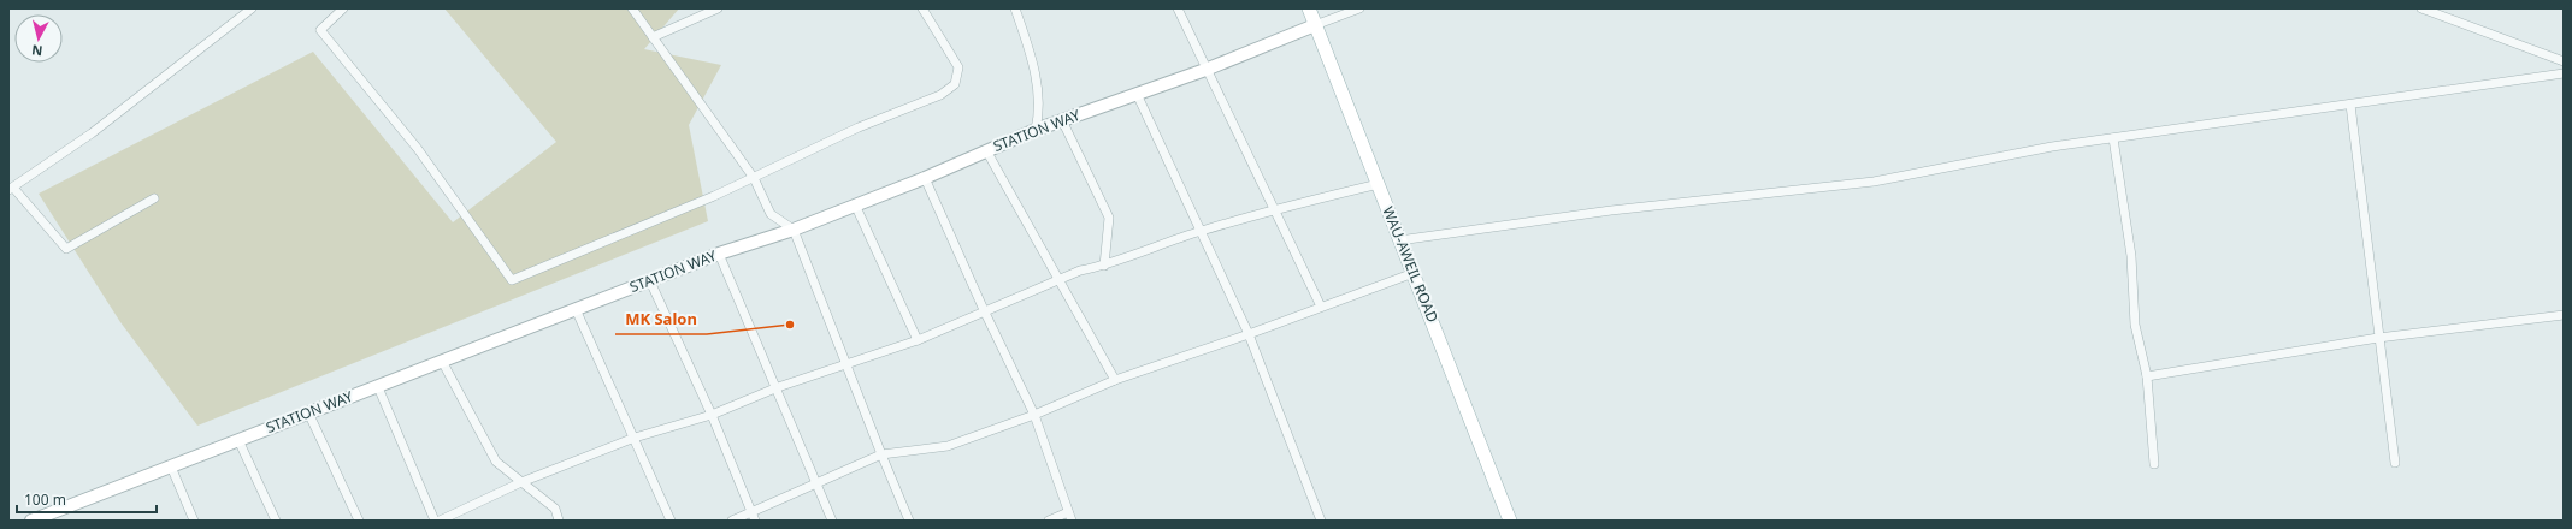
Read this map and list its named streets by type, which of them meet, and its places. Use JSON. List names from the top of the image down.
{
  "streets": {
    "main road": ["STATION WAY", "WAU-AWEIL ROAD"]
  },
  "crossings": [
    ["STATION WAY", "WAU-AWEIL ROAD"]
  ],
  "places": ["MK Salon"],
  "scale_bar": "100 m",
  "north": "bottom"
}
